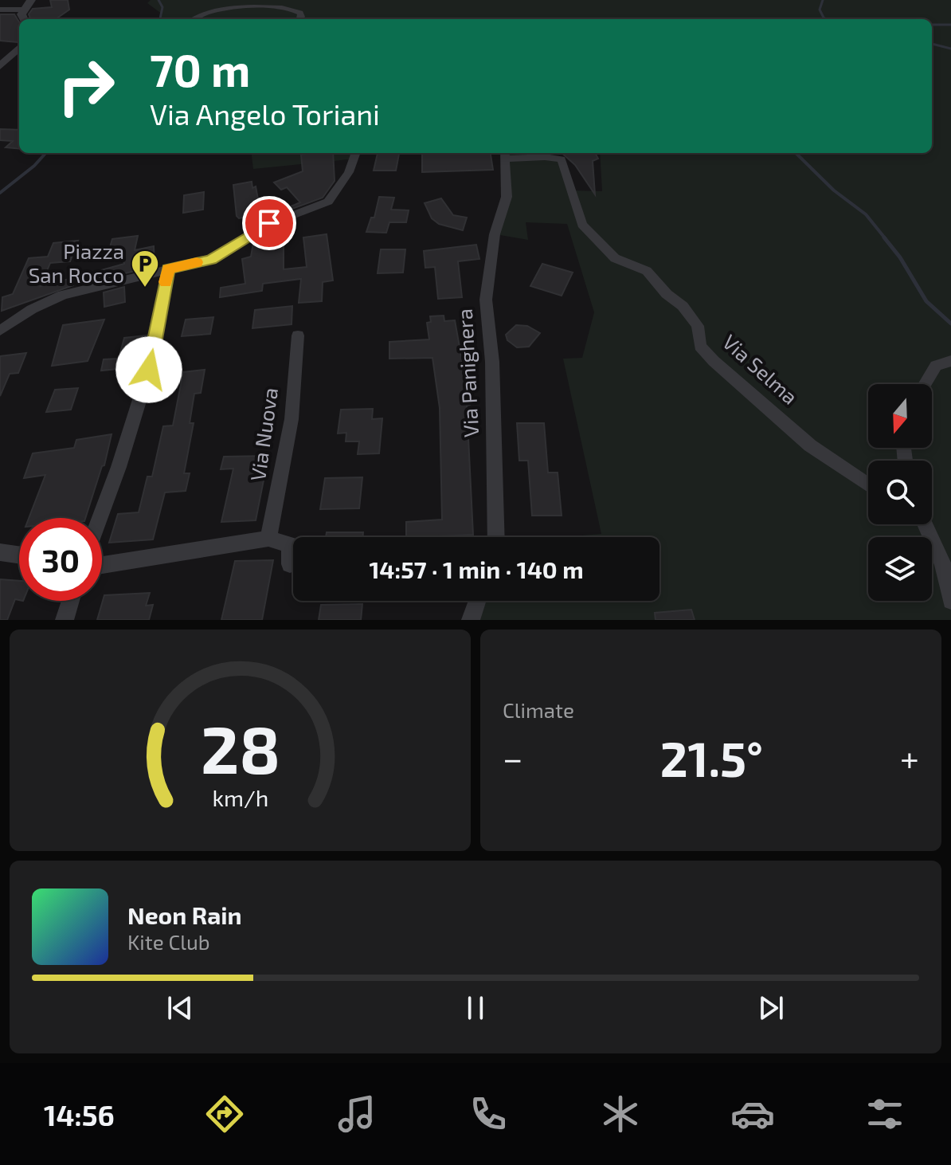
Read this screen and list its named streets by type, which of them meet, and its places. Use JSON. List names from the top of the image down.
{
  "streets": {
    "street": ["Via Selma", "Via Panighera", "Via Nuova"]
  },
  "crossings": [
    ["Via Selma", "Via Panighera"]
  ],
  "places": {
    "parking": ["Piazza San Rocco"]
  },
  "north": "bottom",
  "page": {
    "turn": ["70 m", "Via Angelo Toriani"],
    "limit": "30",
    "trip": "14:57 · 1 min · 140 m",
    "tile": "Climate",
    "heat": ["−", "21.5°", "+"],
    "song": ["Neon Rain", "Kite Club"],
    "tabs": "14:56",
    "gauge": ["28", "km/h"]
  }
}
